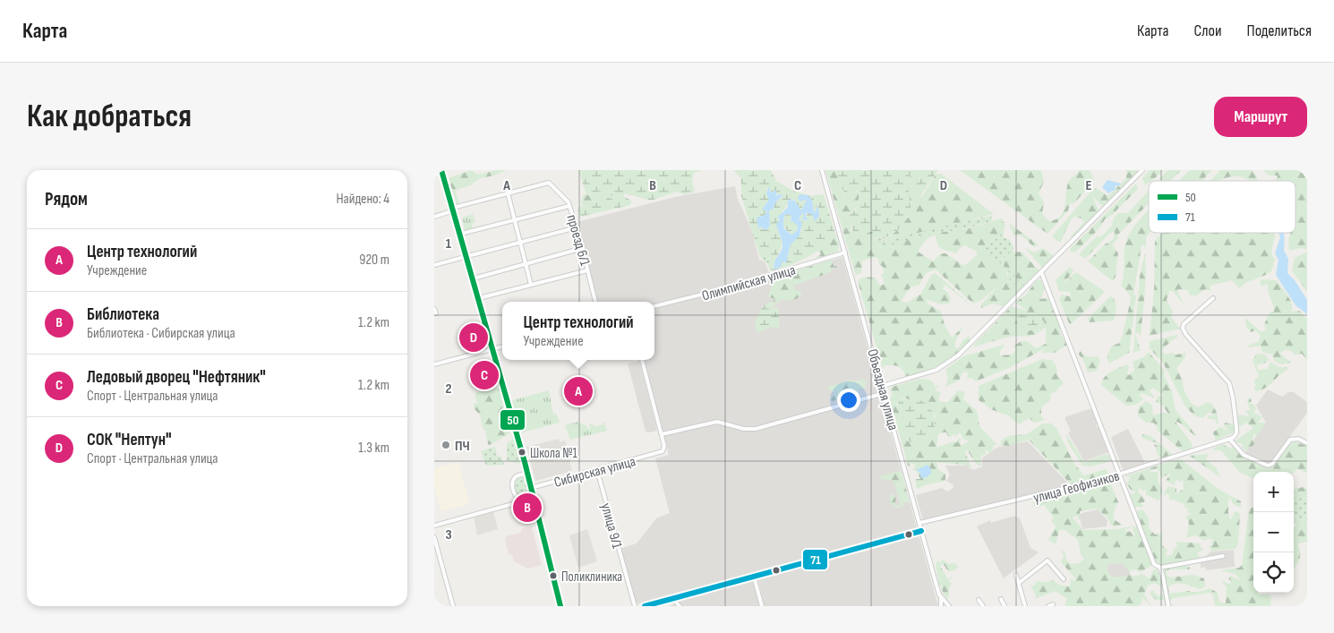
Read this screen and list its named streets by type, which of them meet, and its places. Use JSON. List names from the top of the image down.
{
  "streets": {
    "street": [
      "проезд 6/1",
      "Олимпийская улица",
      "Объездная улица",
      "Сибирская улица",
      "улица Геофизиков",
      "улица 9/1"
    ]
  },
  "crossings": [
    ["Олимпийская улица", "Объездная улица"],
    ["Объездная улица", "улица Геофизиков"],
    ["Сибирская улица", "улица 9/1"]
  ],
  "places": ["ПЧ", "Школа №1", "Поликлиника"],
  "lines": ["transit line 50", "transit line 71"],
  "legend": ["50", "71"],
  "page": {
    "header": "Карта",
    "nav": ["Карта", "Слои", "Поделиться"],
    "buttons": "Маршрут",
    "title": "Как добраться",
    "heading": ["Рядом", "Найдено: 4"],
    "list": [
      {
        "mark": "A",
        "name": "Центр технологий",
        "note": "Учреждение",
        "value": "920 m"
      },
      {
        "mark": "B",
        "name": "Библиотека",
        "note": "Библиотека · Сибирская улица",
        "value": "1.2 km"
      },
      {
        "mark": "C",
        "name": "Ледовый дворец \"Нефтяник\"",
        "note": "Спорт · Центральная улица",
        "value": "1.2 km"
      },
      {
        "mark": "D",
        "name": "СОК \"Нептун\"",
        "note": "Спорт · Центральная улица",
        "value": "1.3 km"
      }
    ],
    "popup": ["Центр технологий", "Учреждение"],
    "pins": [
      "D",
      "C",
      "A",
      "B"
    ],
    "map_buttons": ["+", "−"]
  },
  "grid": {
    "columns": [
      "A",
      "B",
      "C",
      "D",
      "E"
    ],
    "rows": ["1", "2", "3"]
  }
}
